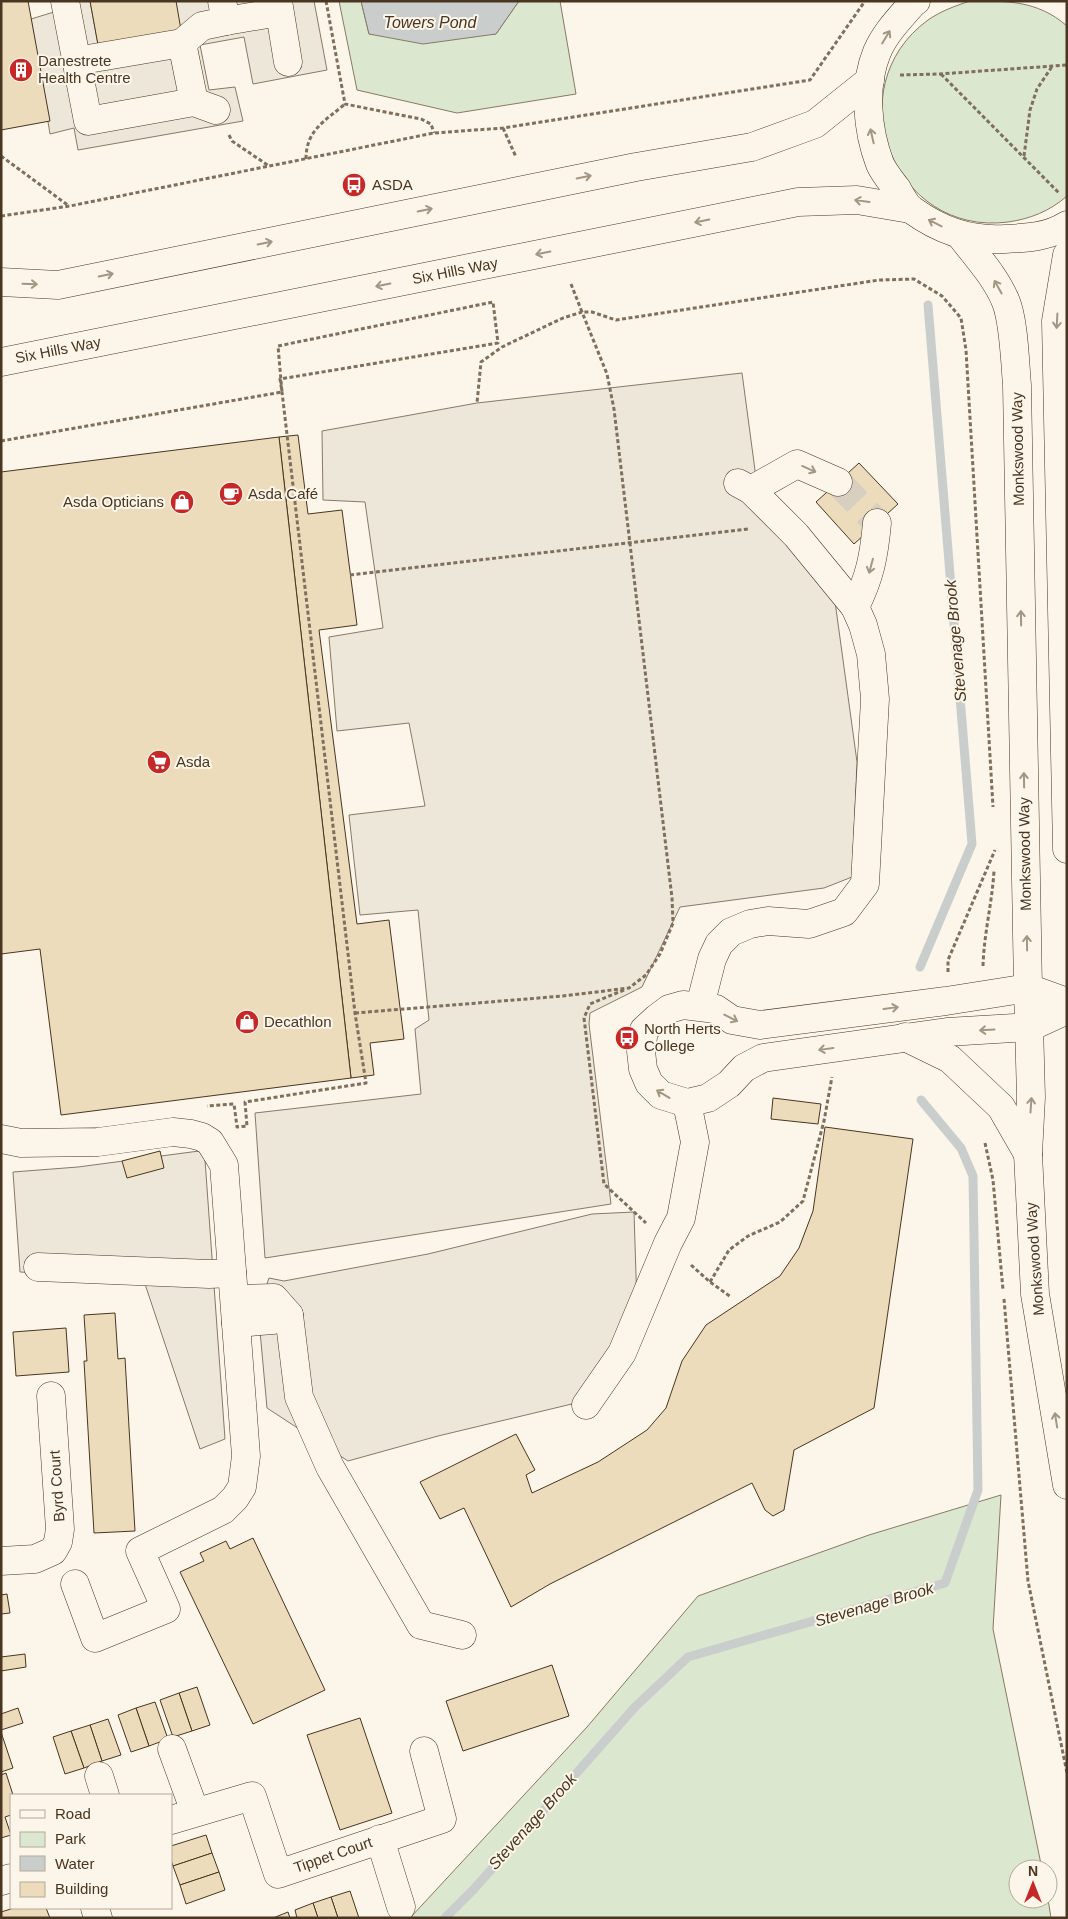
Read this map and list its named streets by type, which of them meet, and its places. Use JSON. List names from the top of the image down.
{
  "streets": {
    "main road": [
      "Six Hills Way",
      "Monkswood Way",
      "Byrd Court",
      "Tippet Court"
    ]
  },
  "water": ["Towers Pond", "Stevenage Brook"],
  "places": {
    "building": ["Danestrete Health Centre"],
    "bus stop": ["ASDA", "North Herts College"],
    "cafe": ["Asda Café"],
    "shop": ["Asda Opticians", "Decathlon"],
    "supermarket": ["Asda"]
  },
  "legend": [
    "Road",
    "Park",
    "Water",
    "Building"
  ],
  "north": "top"
}
